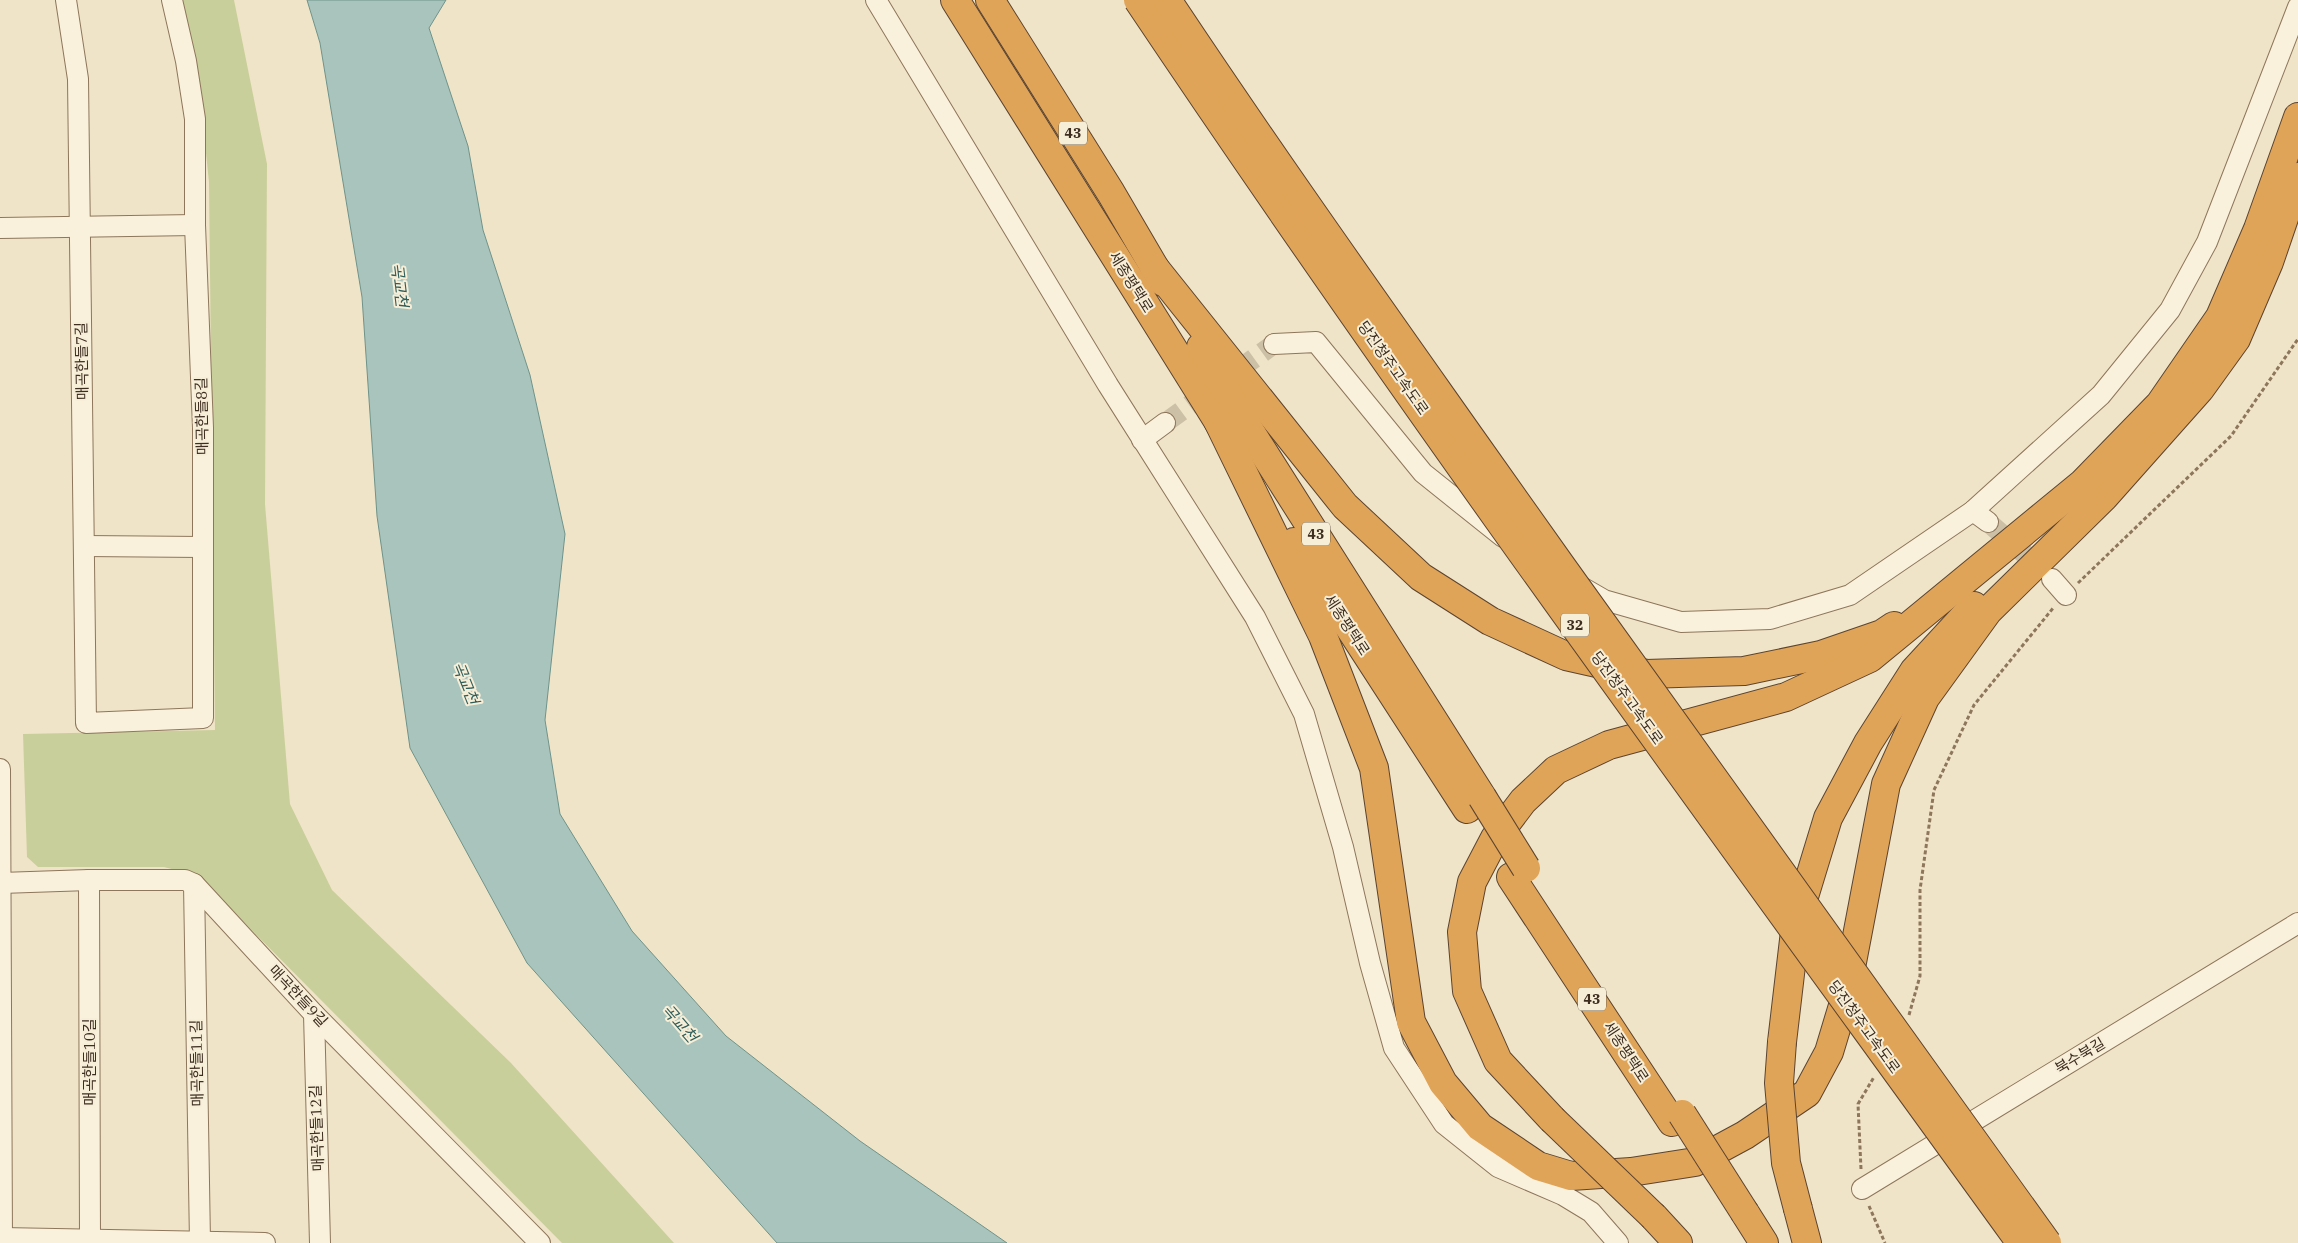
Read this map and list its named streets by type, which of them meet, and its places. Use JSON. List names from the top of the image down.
{
  "streets": {
    "highway": [
      "43",
      "세종평택로",
      "당진청주고속도로",
      "32"
    ],
    "street": [
      "매곡한들7길",
      "매곡한들8길",
      "매곡한들9길",
      "북수북길",
      "매곡한들10길",
      "매곡한들11길",
      "매곡한들12길"
    ]
  },
  "crossings": [
    ["매곡한들7길", "매곡한들8길"],
    ["매곡한들9길", "매곡한들11길"],
    ["매곡한들9길", "매곡한들12길"]
  ],
  "water": ["곡교천"]
}
